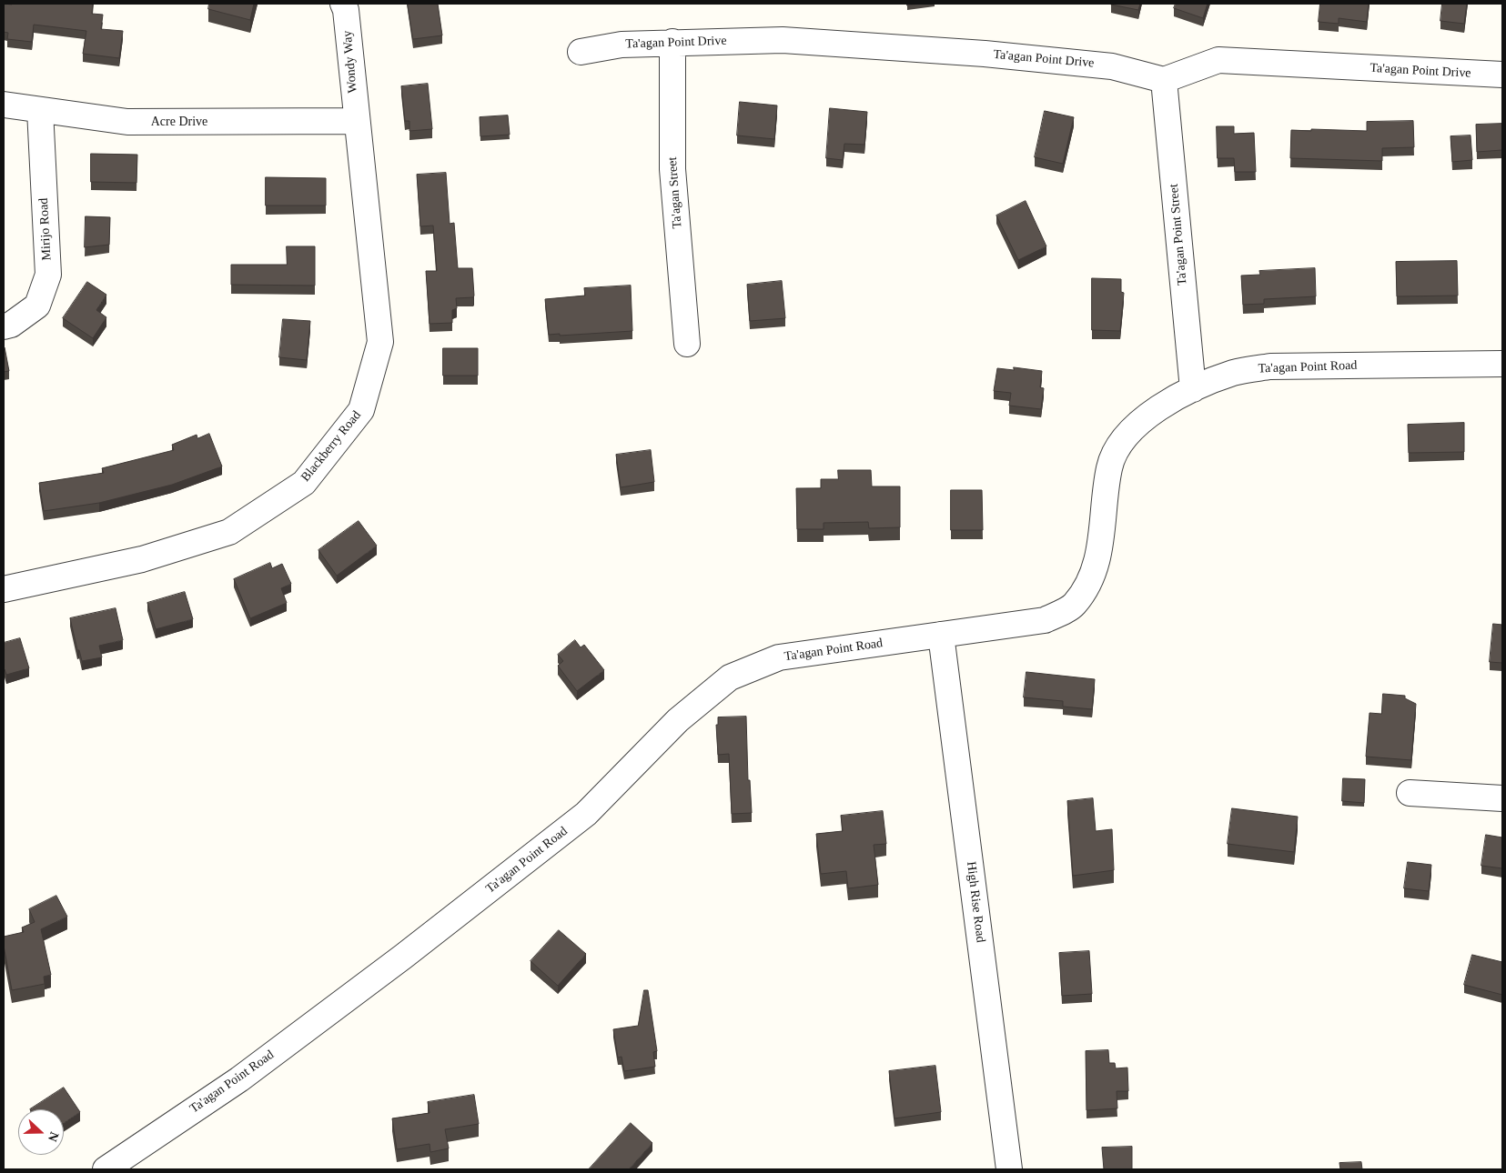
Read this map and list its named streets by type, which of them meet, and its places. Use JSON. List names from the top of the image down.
{
  "streets": {
    "street": [
      "Ta'agan Point Drive",
      "Wondy Way",
      "Acre Drive",
      "Ta'agan Street",
      "Mirijo Road",
      "Ta'agan Point Street",
      "Ta'agan Point Road",
      "Blackberry Road",
      "High Rise Road"
    ]
  },
  "crossings": [
    ["Ta'agan Point Drive", "Ta'agan Street"],
    ["Ta'agan Point Drive", "Ta'agan Point Street"],
    ["Wondy Way", "Acre Drive"],
    ["Wondy Way", "Blackberry Road"],
    ["Acre Drive", "Mirijo Road"],
    ["Acre Drive", "Blackberry Road"],
    ["Ta'agan Point Street", "Ta'agan Point Road"],
    ["Ta'agan Point Road", "High Rise Road"]
  ],
  "north": "right"
}
